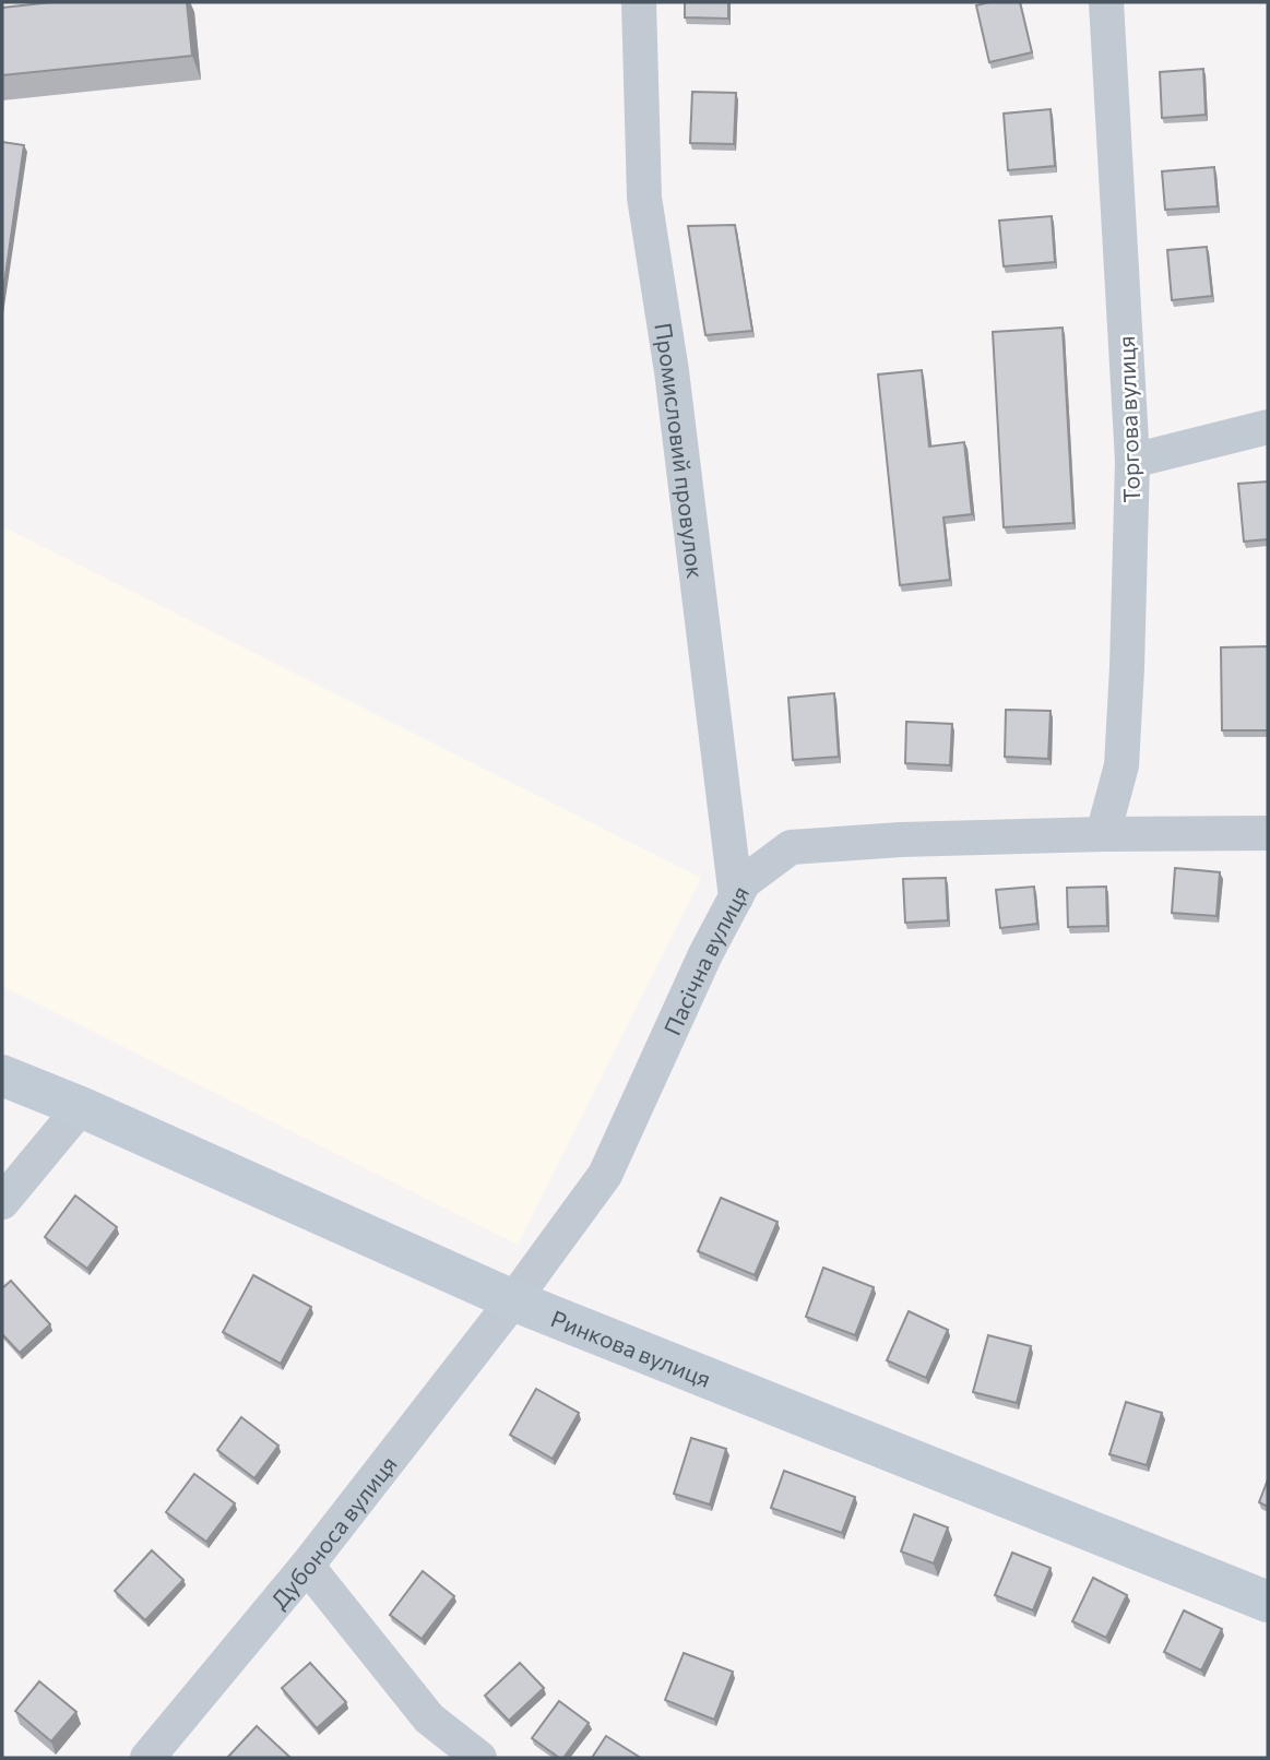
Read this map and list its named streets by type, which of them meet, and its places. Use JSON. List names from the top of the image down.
{
  "streets": {
    "main road": ["Ринкова вулиця"],
    "street": [
      "Торгова вулиця",
      "Промисловий провулок",
      "Пасічна вулиця",
      "Дубоноса вулиця"
    ]
  },
  "crossings": [
    ["Торгова вулиця", "Пасічна вулиця"],
    ["Промисловий провулок", "Пасічна вулиця"],
    ["Пасічна вулиця", "Ринкова вулиця"],
    ["Пасічна вулиця", "Дубоноса вулиця"],
    ["Ринкова вулиця", "Дубоноса вулиця"]
  ]
}
